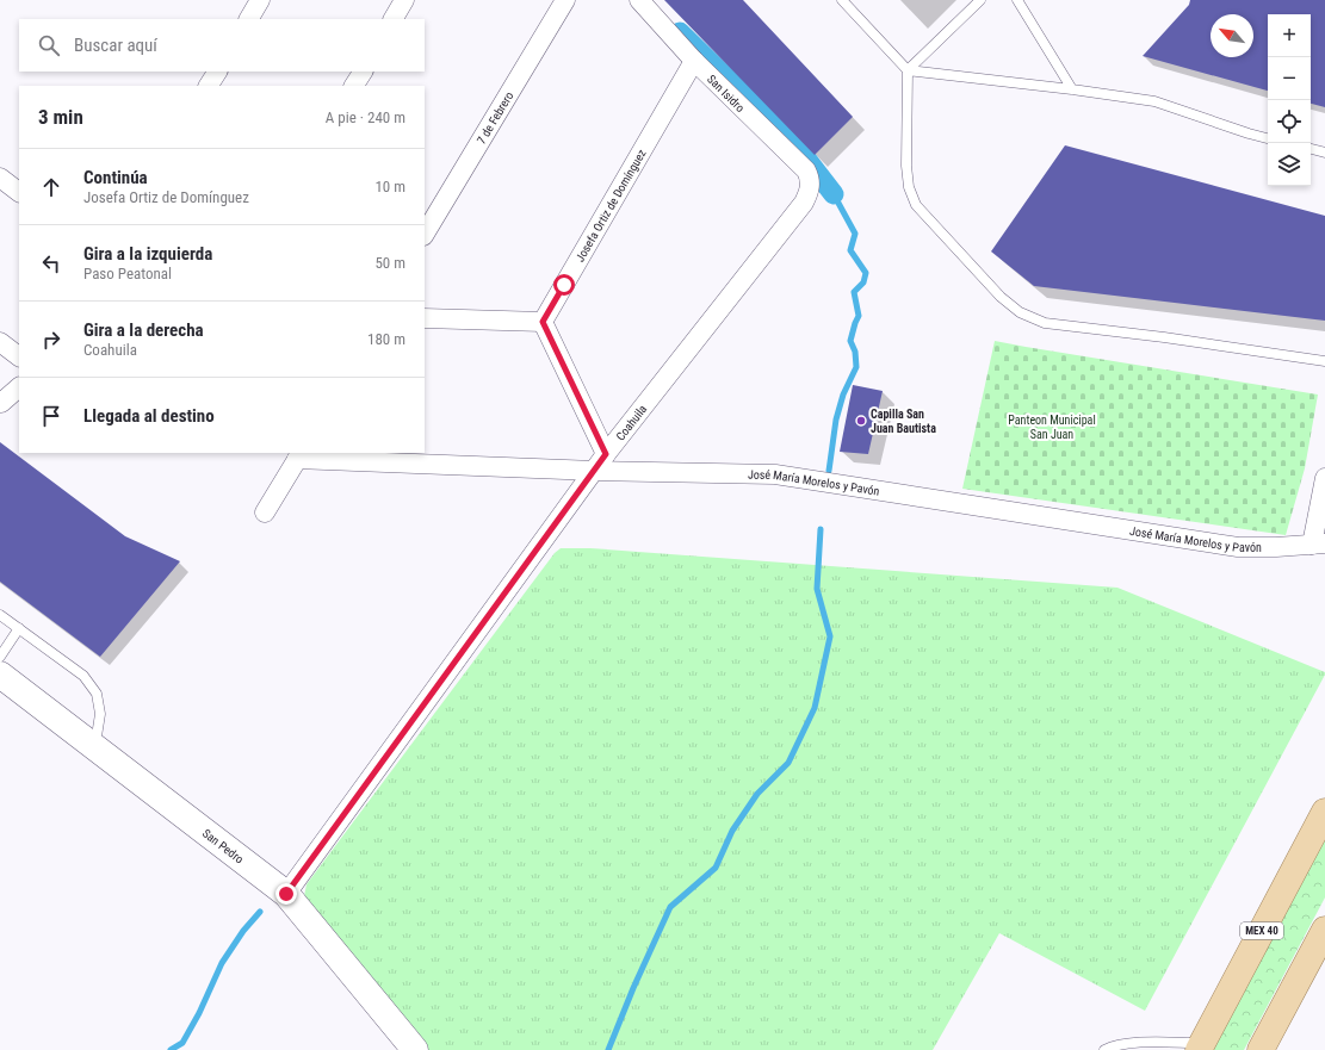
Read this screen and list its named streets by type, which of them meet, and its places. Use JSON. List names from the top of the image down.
{
  "streets": {
    "main road": ["San Pedro", "MEX 40"],
    "street": [
      "San Isidro",
      "7 de Febrero",
      "Josefa Ortiz de Domínguez",
      "Coahuila",
      "José María Morelos y Pavón"
    ]
  },
  "crossings": [
    ["San Isidro", "Josefa Ortiz de Domínguez"],
    ["San Isidro", "Coahuila"],
    ["Coahuila", "José María Morelos y Pavón"],
    ["Coahuila", "San Pedro"]
  ],
  "parks": ["Panteon Municipal San Juan"],
  "places": ["Capilla San Juan Bautista"],
  "north": "top left",
  "page": {
    "map_buttons": ["+", "−"],
    "search": "Buscar aquí",
    "heading": ["3 min", "A pie · 240 m"],
    "list": [
      ["Continúa", "Josefa Ortiz de Domínguez", "10 m"],
      ["Gira a la izquierda", "Paso Peatonal", "50 m"],
      ["Gira a la derecha", "Coahuila", "180 m"],
      "Llegada al destino"
    ]
  }
}
